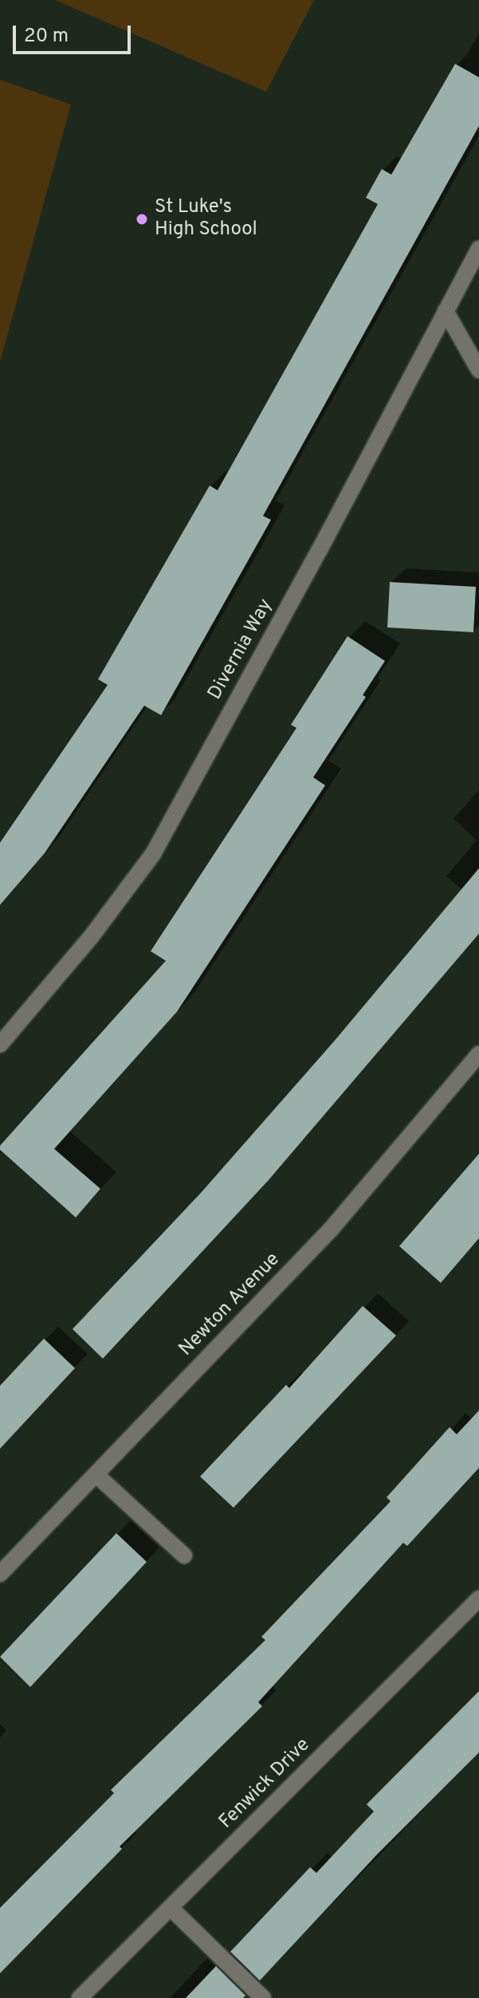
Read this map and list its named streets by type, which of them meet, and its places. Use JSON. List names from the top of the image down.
{
  "streets": {
    "street": ["Divernia Way", "Newton Avenue", "Fenwick Drive"]
  },
  "places": ["St Luke's High School"],
  "scale_bar": "20 m"
}
